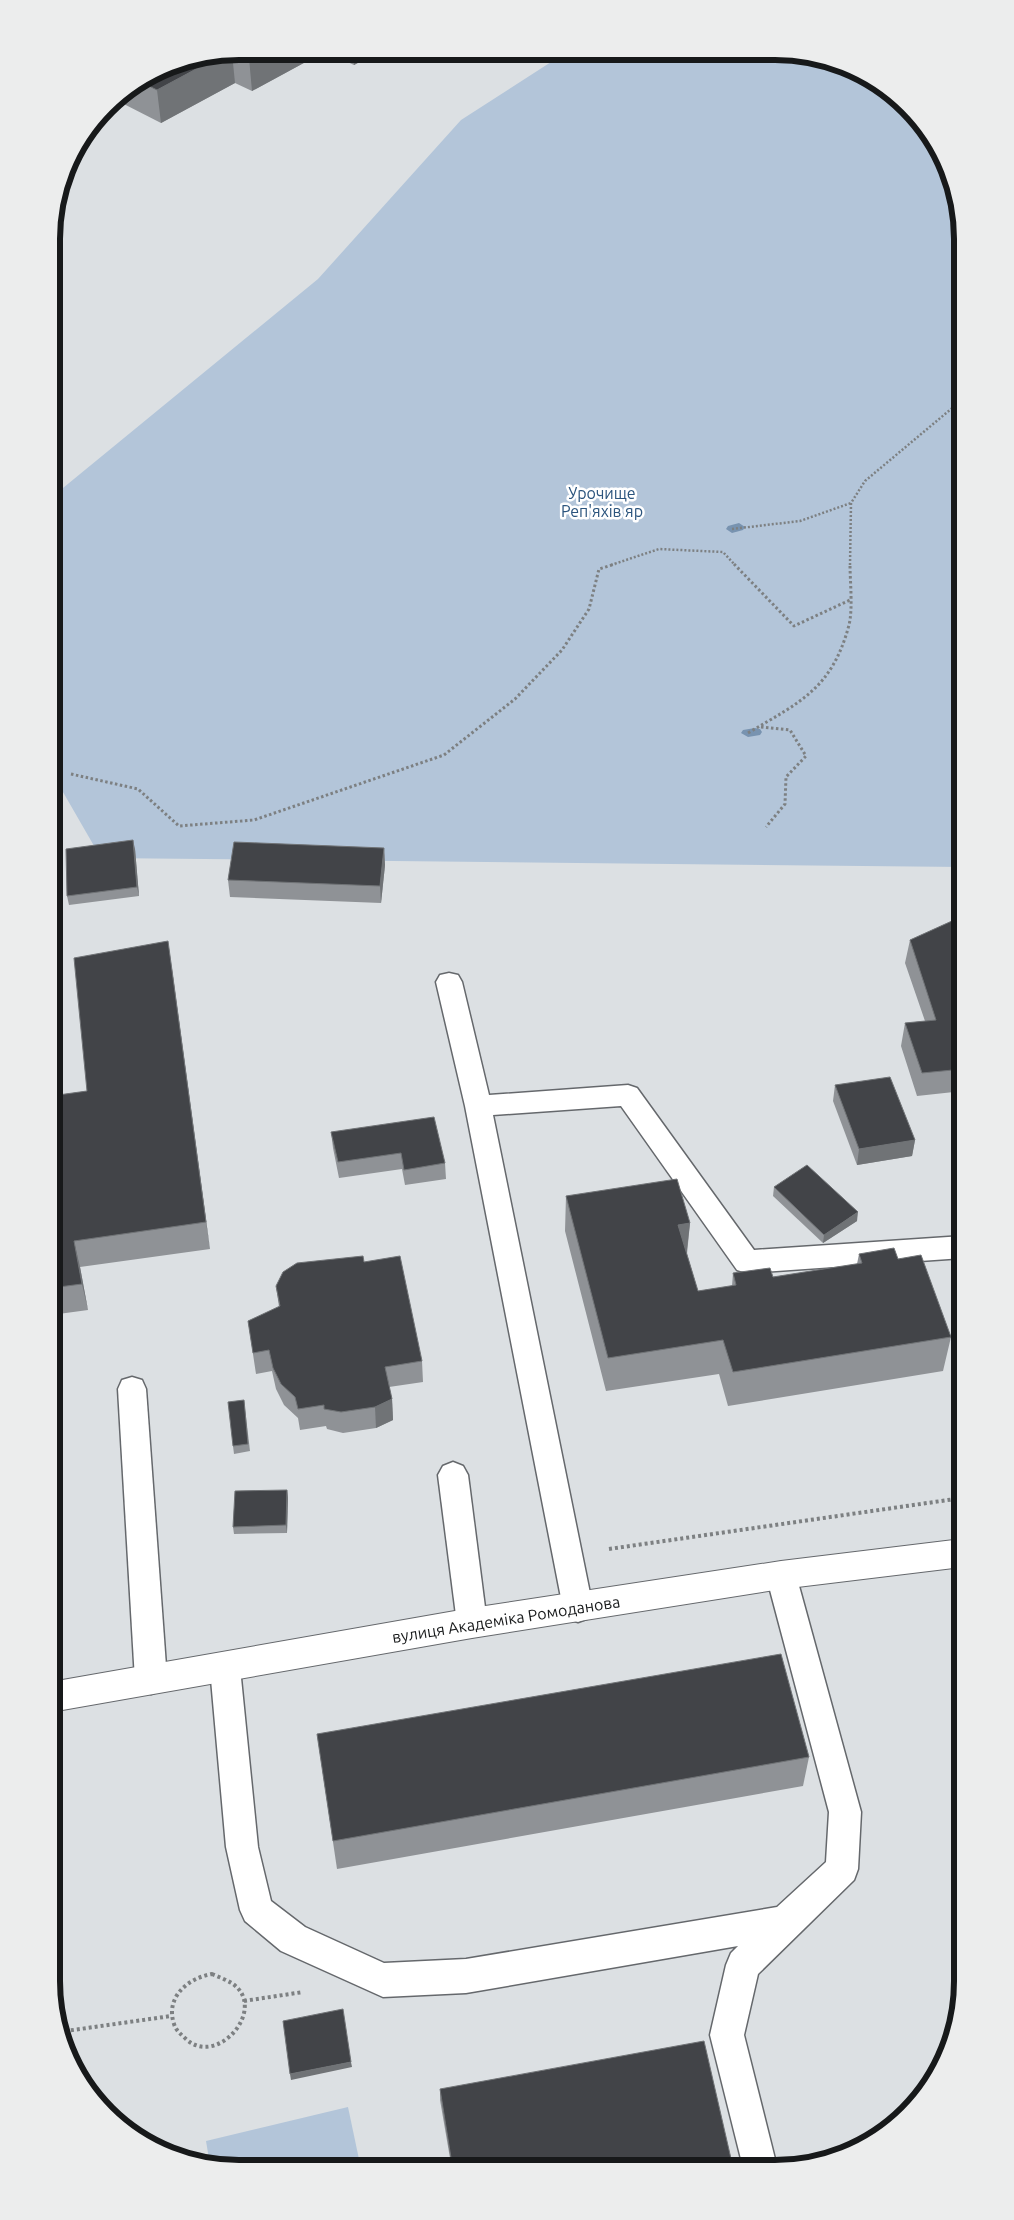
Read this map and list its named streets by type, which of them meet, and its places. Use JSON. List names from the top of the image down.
{
  "streets": {
    "street": ["вулиця Академіка Ромоданова"]
  },
  "parks": ["Урочище Реп'яхів яр"]
}
